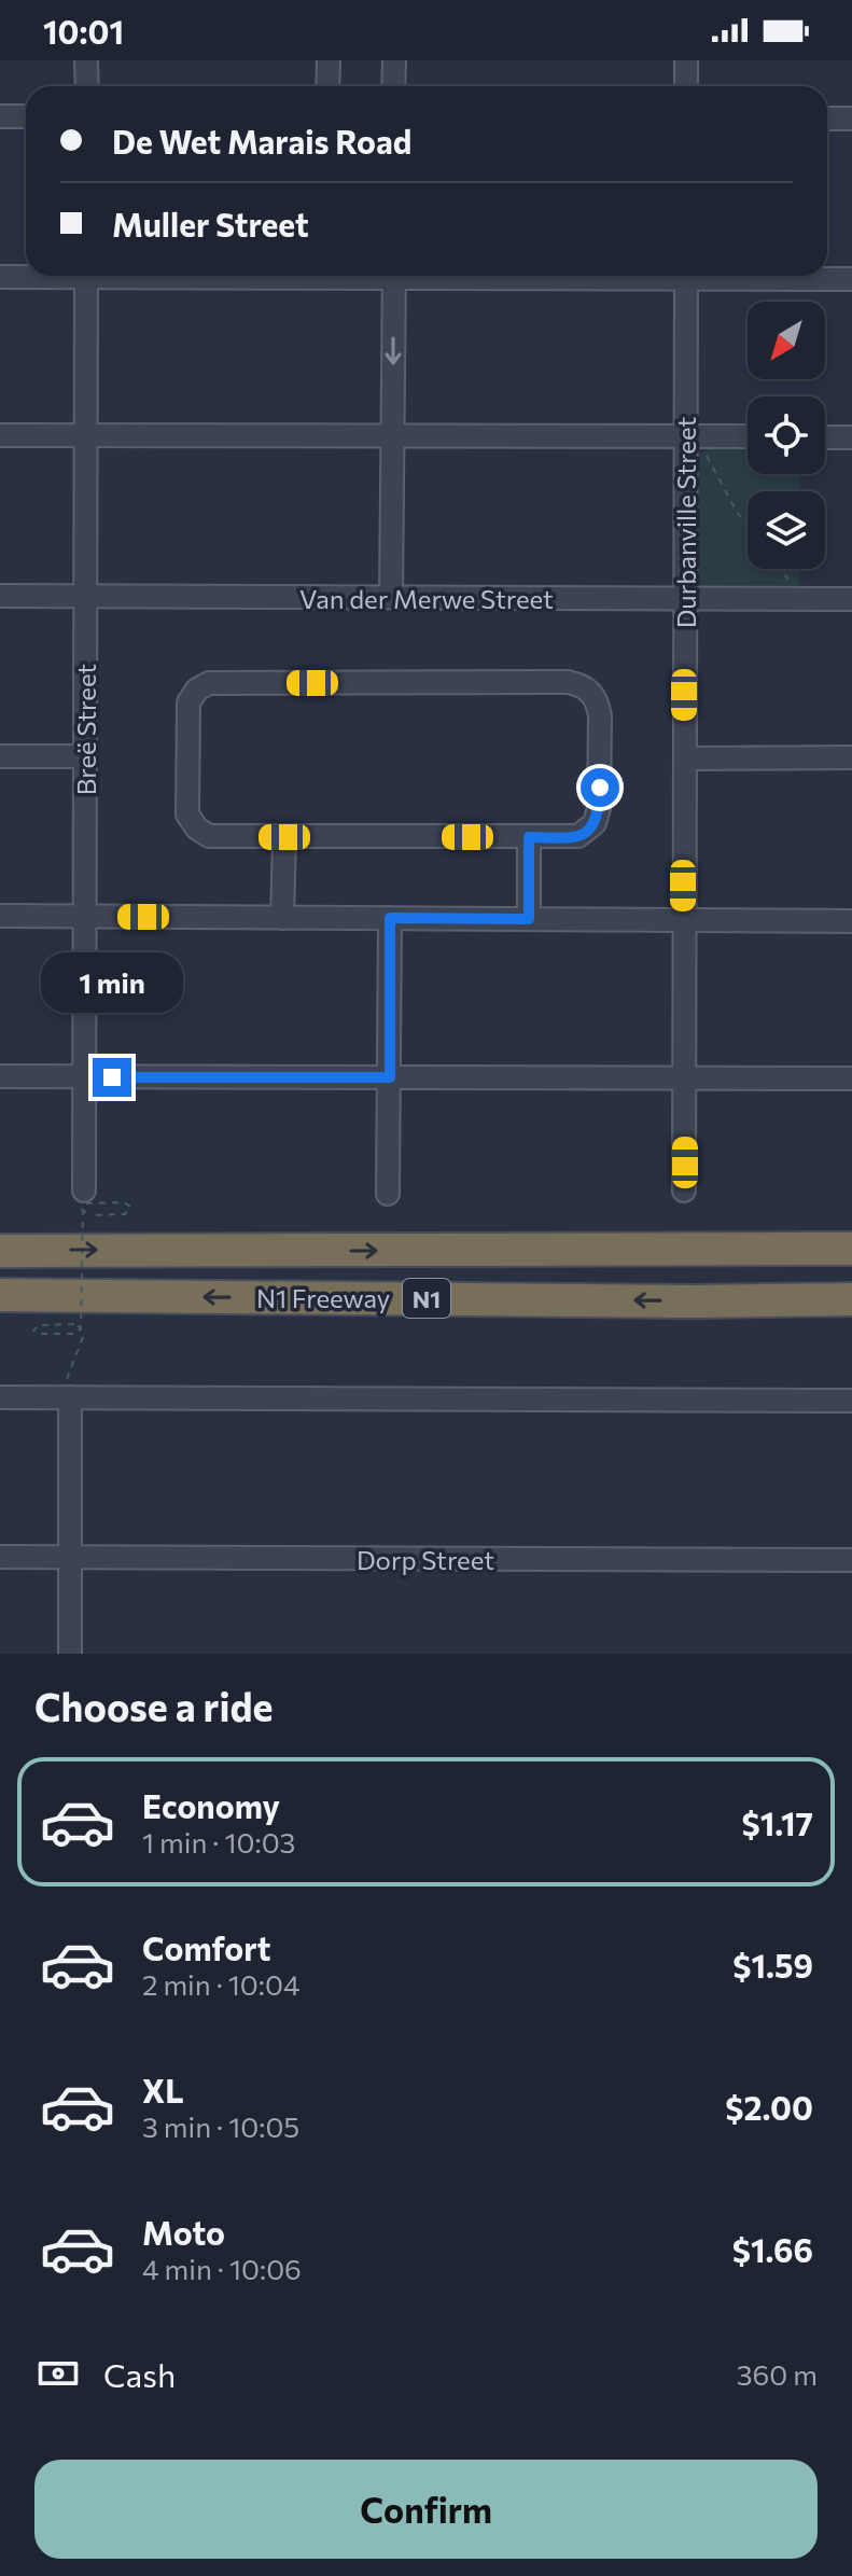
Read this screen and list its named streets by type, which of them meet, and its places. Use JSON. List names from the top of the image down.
{
  "streets": {
    "highway": ["N1 Freeway", "N1"],
    "street": [
      "Durbanville Street",
      "Van der Merwe Street",
      "Breë Street",
      "Dorp Street"
    ]
  },
  "crossings": [
    ["Durbanville Street", "Van der Merwe Street"],
    ["Van der Merwe Street", "Breë Street"]
  ],
  "north": "bottom left",
  "page": {
    "status": "10:01",
    "banner": ["De Wet Marais Road", "Muller Street"],
    "bubble": "1 min",
    "heading": "Choose a ride",
    "list": [
      {
        "name": "Economy",
        "note": "1 min · 10:03",
        "value": "$1.17"
      },
      {
        "name": "Comfort",
        "note": "2 min · 10:04",
        "value": "$1.59"
      },
      {
        "name": "XL",
        "note": "3 min · 10:05",
        "value": "$2.00"
      },
      {
        "name": "Moto",
        "note": "4 min · 10:06",
        "value": "$1.66"
      }
    ],
    "pay": ["Cash", "360 m"],
    "buttons": "Confirm"
  }
}
